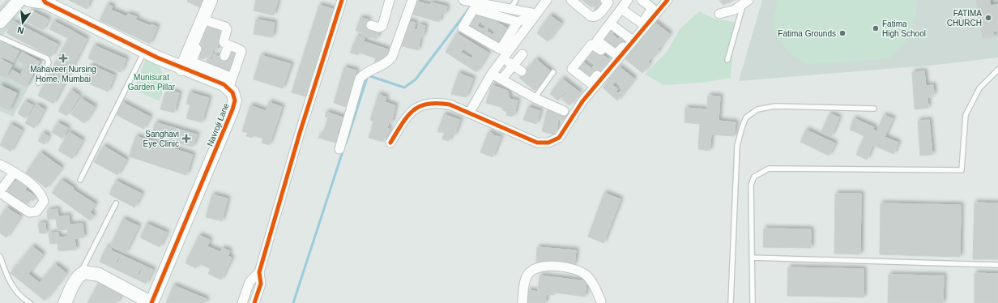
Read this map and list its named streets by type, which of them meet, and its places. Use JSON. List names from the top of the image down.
{
  "streets": {
    "street": ["Navroji Lane"]
  },
  "parks": ["Munisurat Garden Pillar"],
  "places": {
    "other": ["FATIMA CHURCH", "Fatima High School", "Fatima Grounds"],
    "health": ["Mahaveer Nursing Home, Mumbai", "Sanghavi Eye Clinic"]
  },
  "north": "bottom"
}
